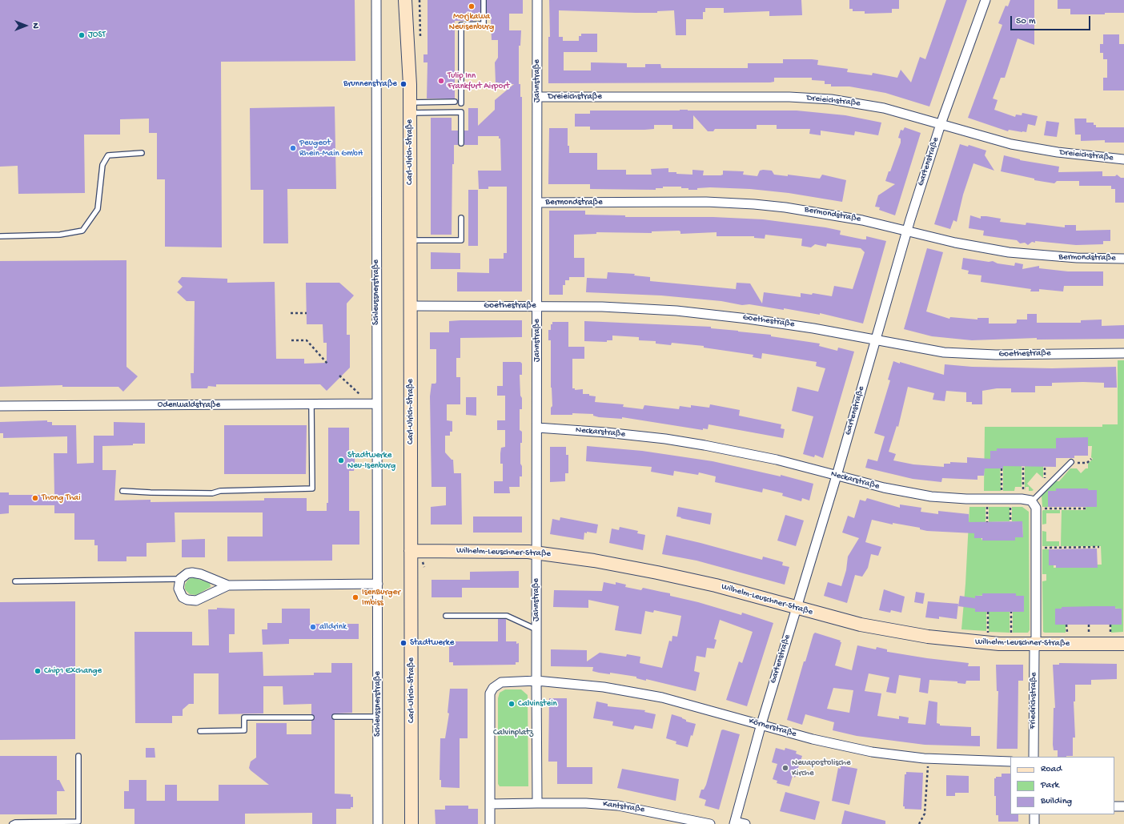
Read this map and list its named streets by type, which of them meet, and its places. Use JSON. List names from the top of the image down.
{
  "streets": {
    "main road": ["Carl-Ulrich-Straße", "Wilhelm-Leuschner-Straße"],
    "street": [
      "Jahnstraße",
      "Dreieichstraße",
      "Gartenstraße",
      "Bermondstraße",
      "Schleussnerstraße",
      "Goethestraße",
      "Odenwaldstraße",
      "Neckarstraße",
      "Friedrichstraße",
      "Körnerstraße",
      "Kantstraße"
    ]
  },
  "crossings": [
    ["Jahnstraße", "Dreieichstraße"],
    ["Jahnstraße", "Bermondstraße"],
    ["Jahnstraße", "Goethestraße"],
    ["Jahnstraße", "Neckarstraße"],
    ["Jahnstraße", "Wilhelm-Leuschner-Straße"],
    ["Jahnstraße", "Körnerstraße"],
    ["Dreieichstraße", "Gartenstraße"],
    ["Carl-Ulrich-Straße", "Goethestraße"],
    ["Carl-Ulrich-Straße", "Wilhelm-Leuschner-Straße"],
    ["Gartenstraße", "Bermondstraße"],
    ["Gartenstraße", "Goethestraße"],
    ["Gartenstraße", "Neckarstraße"],
    ["Gartenstraße", "Wilhelm-Leuschner-Straße"],
    ["Gartenstraße", "Körnerstraße"],
    ["Schleussnerstraße", "Odenwaldstraße"],
    ["Wilhelm-Leuschner-Straße", "Friedrichstraße"]
  ],
  "parks": ["Calvinplatz"],
  "places": [
    "Morjkawa Neuisenburg",
    "JOST",
    "Tulip Inn Frankfurt Airport",
    "Brunnenstraße",
    "Peugeot Rhein-Main GmbH",
    "Stadtwerke Neu-Isenburg",
    "Thong Thai",
    "IsenBurger Imbiss",
    "alldrink",
    "Stadtwerke",
    "Chip1 Exchange",
    "Calvinstein",
    "Neuapostolische Kirche"
  ],
  "legend": ["Road", "Park", "Building"],
  "scale_bar": "50 m",
  "north": "right"
}
